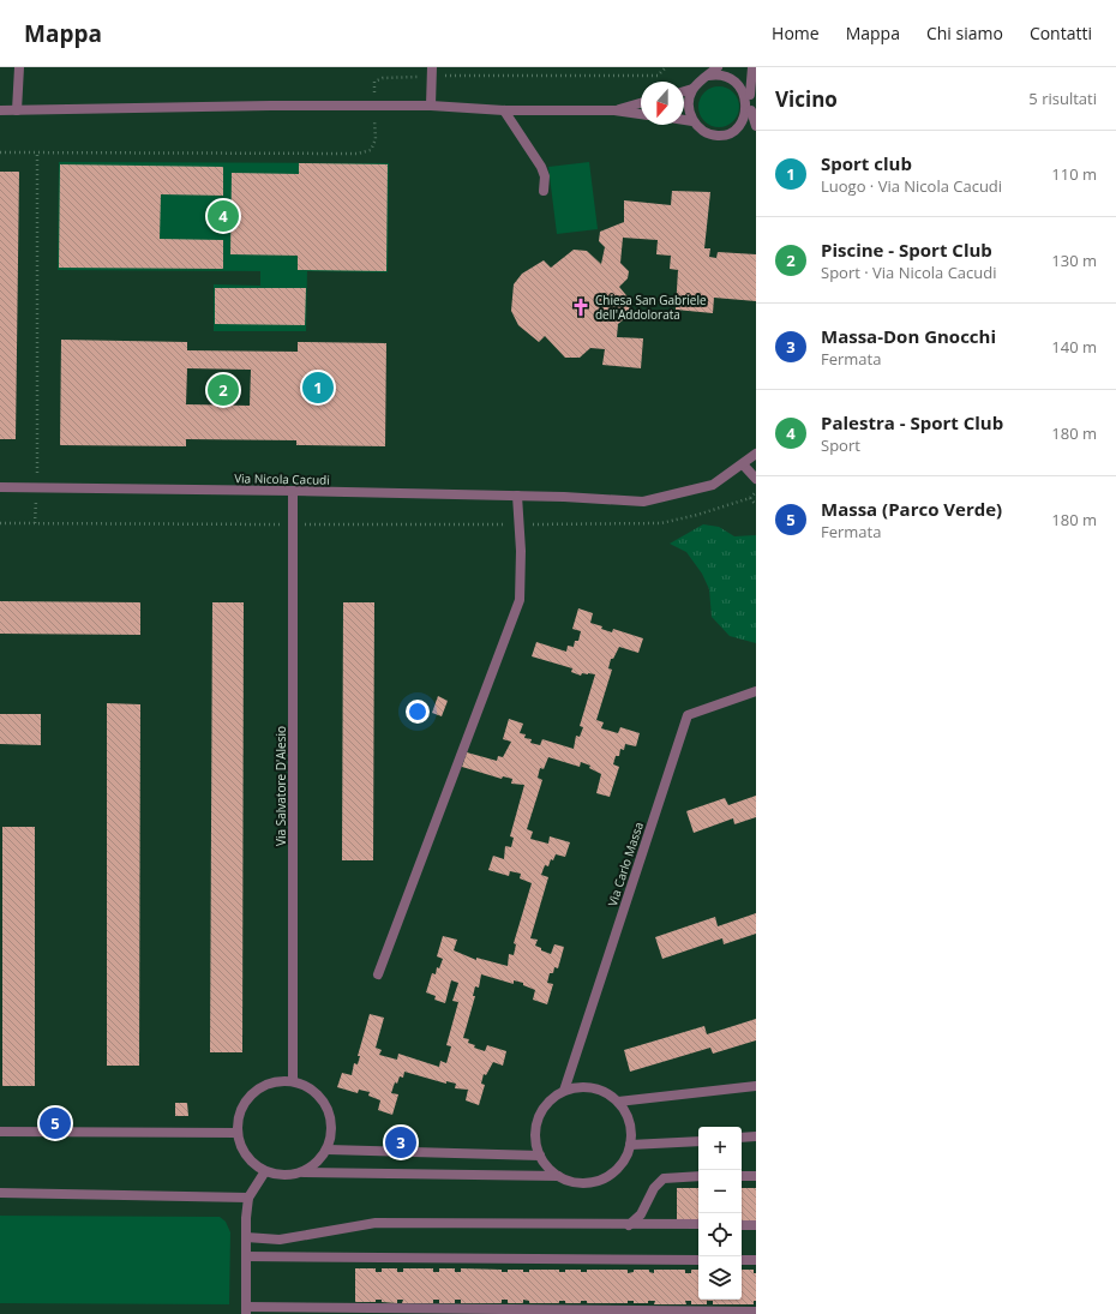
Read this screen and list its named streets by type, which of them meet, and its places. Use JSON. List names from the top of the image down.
{
  "streets": {
    "street": ["Via Nicola Cacudi", "Via Salvatore D'Alesio", "Via Carlo Massa"]
  },
  "crossings": [
    ["Via Nicola Cacudi", "Via Salvatore D'Alesio"]
  ],
  "places": {
    "church": ["Chiesa San Gabriele dell'Addolorata"]
  },
  "north": "bottom",
  "page": {
    "header": "Mappa",
    "nav": [
      "Home",
      "Mappa",
      "Chi siamo",
      "Contatti"
    ],
    "heading": ["Vicino", "5 risultati"],
    "list": [
      {
        "mark": "1",
        "name": "Sport club",
        "note": "Luogo · Via Nicola Cacudi",
        "value": "110 m"
      },
      {
        "mark": "2",
        "name": "Piscine - Sport Club",
        "note": "Sport · Via Nicola Cacudi",
        "value": "130 m"
      },
      {
        "mark": "3",
        "name": "Massa-Don Gnocchi",
        "note": "Fermata",
        "value": "140 m"
      },
      {
        "mark": "4",
        "name": "Palestra - Sport Club",
        "note": "Sport",
        "value": "180 m"
      },
      {
        "mark": "5",
        "name": "Massa (Parco Verde)",
        "note": "Fermata",
        "value": "180 m"
      }
    ],
    "pins": [
      "4",
      "1",
      "2",
      "5",
      "3"
    ],
    "map_buttons": ["+", "−"]
  }
}
